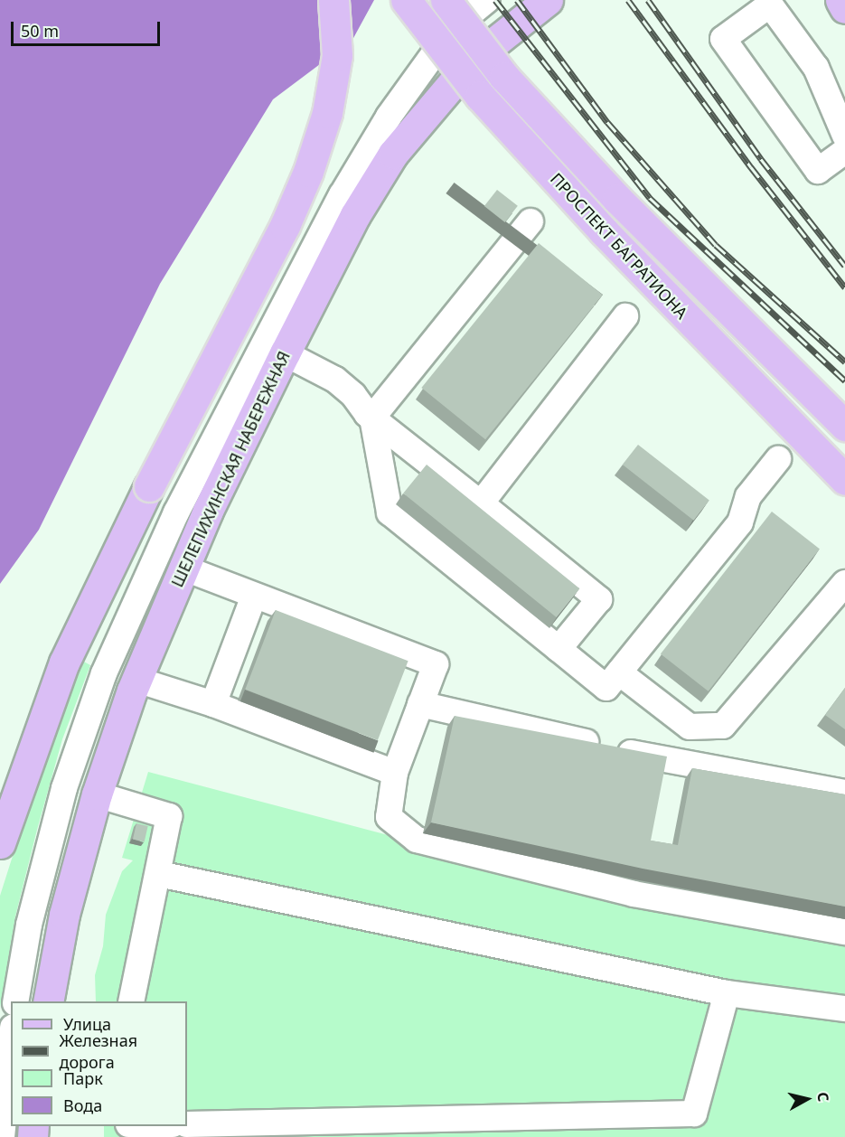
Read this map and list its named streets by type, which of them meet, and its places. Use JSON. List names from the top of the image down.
{
  "streets": {
    "main road": ["ПРОСПЕКТ БАГРАТИОНА", "ШЕЛЕПИХИНСКАЯ НАБЕРЕЖНАЯ"]
  },
  "legend": [
    "Улица",
    "Железная дорога",
    "Парк",
    "Вода"
  ],
  "scale_bar": "50 m",
  "north": "right"
}
